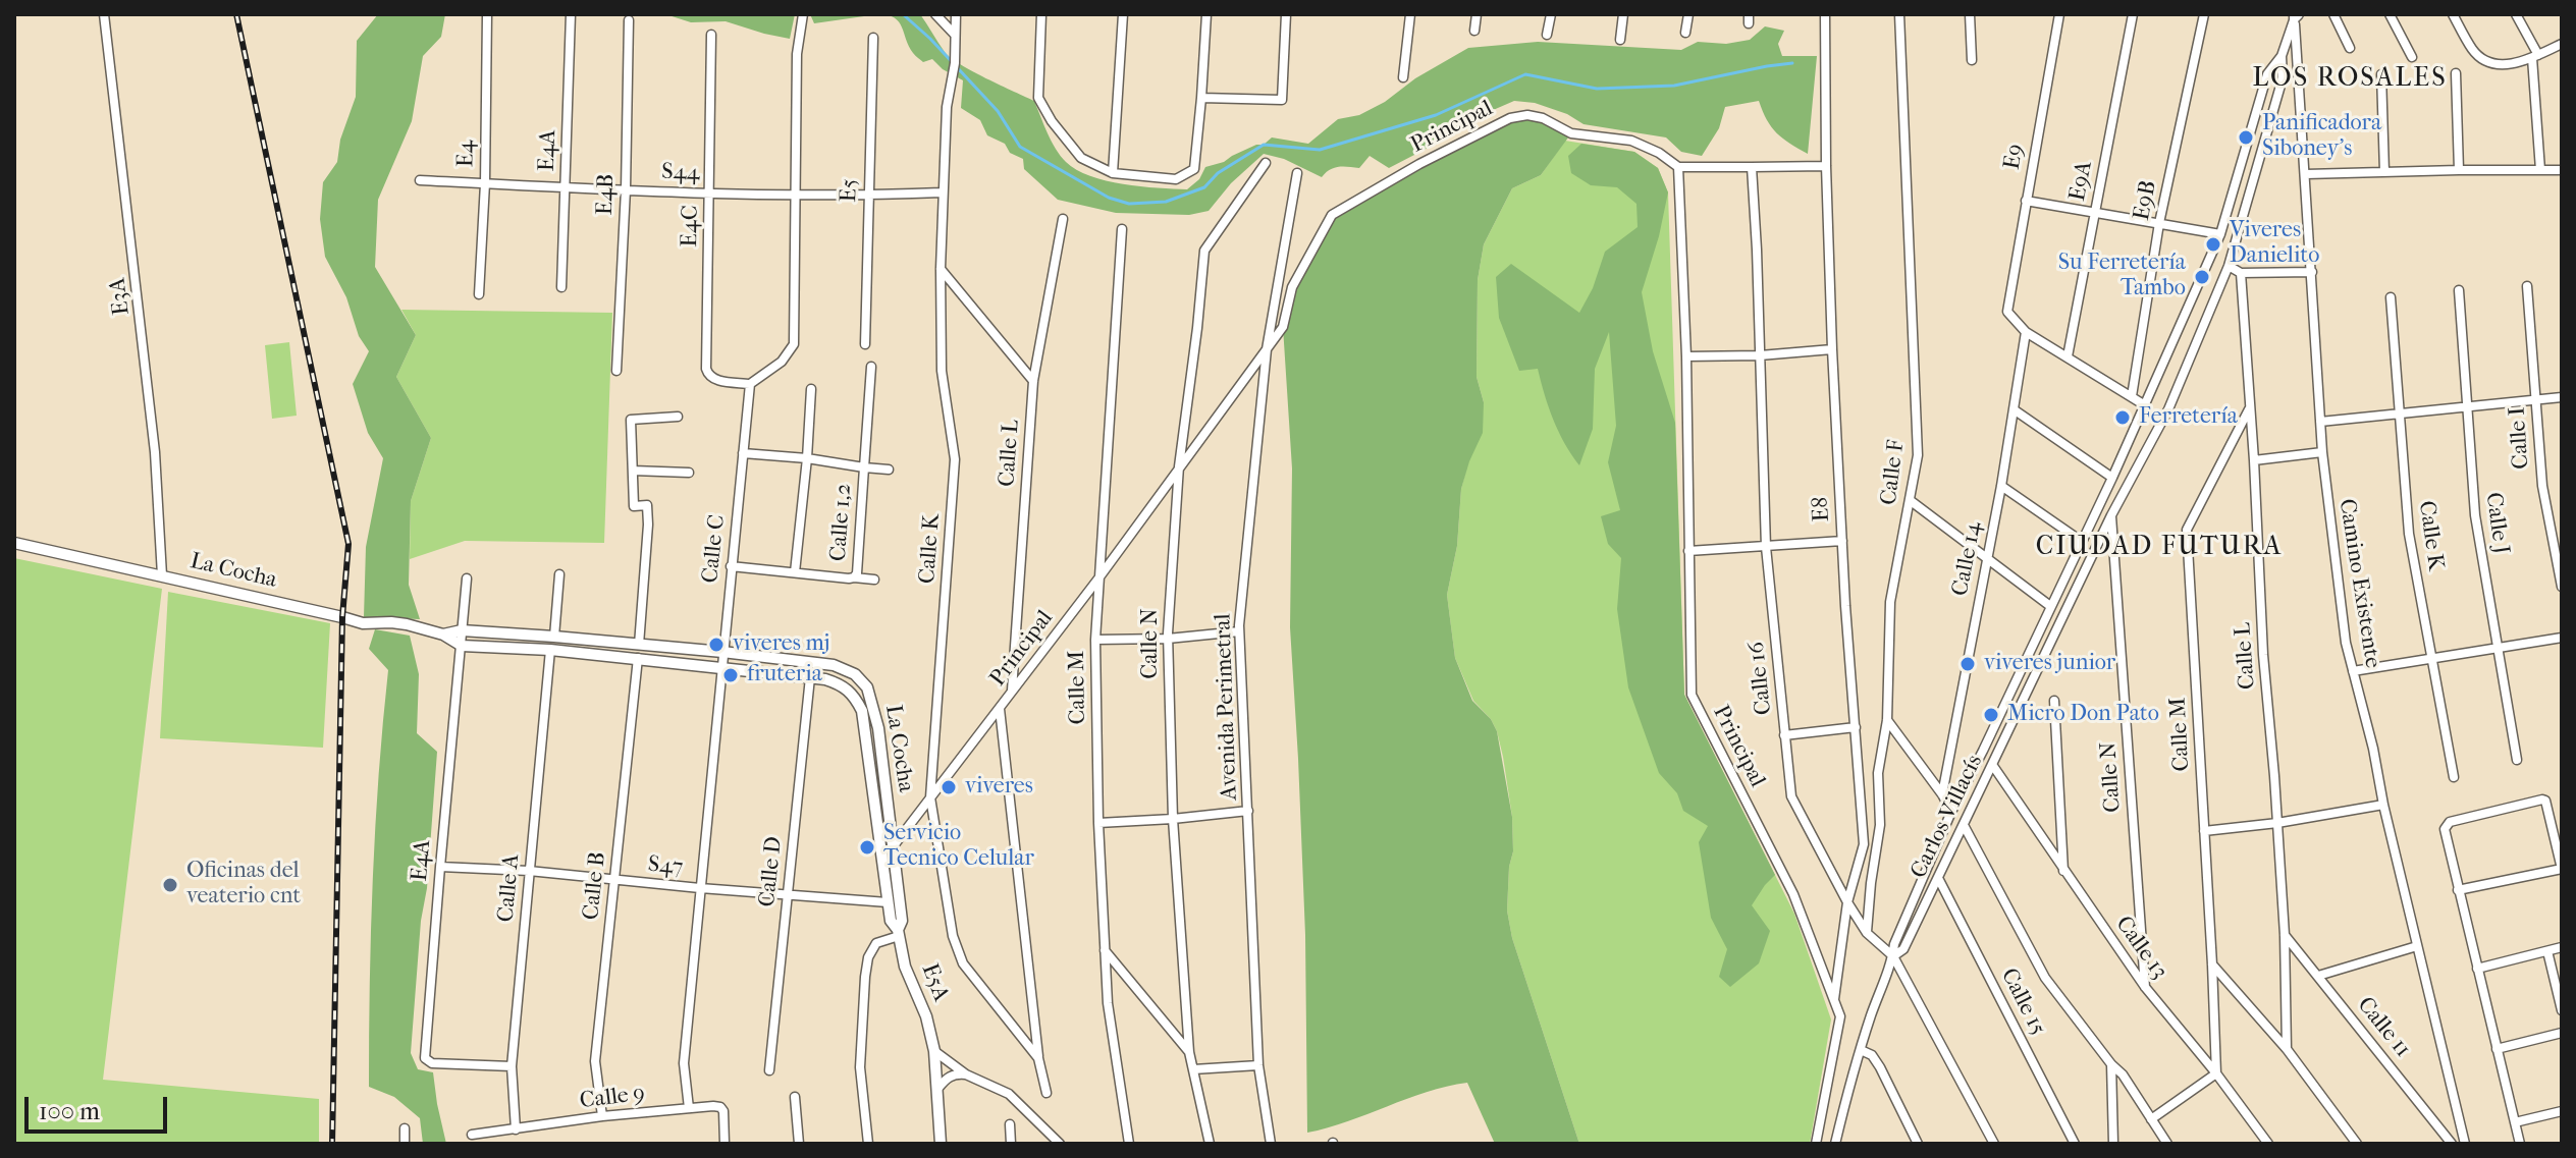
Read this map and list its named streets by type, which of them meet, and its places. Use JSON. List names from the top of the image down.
{
  "streets": {
    "street": [
      "Principal",
      "E4A",
      "E4",
      "E9",
      "S44",
      "E9A",
      "E5",
      "E4B",
      "E9B",
      "E4C",
      "E3A",
      "Calle I",
      "Calle L",
      "Calle F",
      "E8",
      "Calle 1,2",
      "Calle J",
      "Calle K",
      "Calle C",
      "Calle 14",
      "La Cocha",
      "Camino Existente",
      "Calle N",
      "Calle 16",
      "Calle M",
      "Avenida Perimetral",
      "Carlos Villacís",
      "S47",
      "Calle D",
      "Calle B",
      "Calle A",
      "Calle 13",
      "E5A",
      "Calle 15",
      "Calle 11",
      "Calle 9"
    ]
  },
  "crossings": [
    ["Principal", "Calle L"],
    ["Principal", "E8"],
    ["Principal", "Calle K"],
    ["Principal", "La Cocha"],
    ["Principal", "Calle N"],
    ["Principal", "Calle M"],
    ["Principal", "Avenida Perimetral"],
    ["E4A", "S44"],
    ["E4A", "La Cocha"],
    ["E4A", "S47"],
    ["E4A", "Calle A"],
    ["E4", "S44"],
    ["E9", "Calle 14"],
    ["S44", "E5"],
    ["S44", "E4B"],
    ["S44", "E4C"],
    ["S44", "Calle K"],
    ["E4C", "Calle C"],
    ["E3A", "La Cocha"],
    ["Calle L", "Calle M"],
    ["Calle L", "Calle 11"],
    ["Calle F", "Calle 16"],
    ["E8", "Calle 16"],
    ["Calle 1,2", "Calle C"],
    ["Calle C", "La Cocha"],
    ["Calle C", "S47"],
    ["Calle C", "Calle 9"],
    ["La Cocha", "S47"],
    ["La Cocha", "Calle D"],
    ["La Cocha", "Calle B"],
    ["La Cocha", "Calle A"],
    ["La Cocha", "E5A"],
    ["Camino Existente", "Carlos Villacís"],
    ["Calle N", "Carlos Villacís"],
    ["Calle N", "Calle 13"],
    ["Calle 16", "Carlos Villacís"],
    ["Calle M", "Calle 13"],
    ["Carlos Villacís", "Calle 13"],
    ["Carlos Villacís", "Calle 15"],
    ["S47", "Calle D"],
    ["S47", "Calle B"],
    ["S47", "Calle A"],
    ["Calle B", "Calle 9"],
    ["Calle A", "Calle 9"]
  ],
  "districts": ["LOS ROSALES", "CIUDAD FUTURA"],
  "places": [
    "Panificadora Siboney's",
    "Viveres Danielito",
    "Su Ferretería Tambo",
    "Ferretería",
    "viveres mj",
    "viveres junior",
    "fruteria",
    "Micro Don Pato",
    "viveres",
    "Servicio Tecnico Celular",
    "Oficinas del veaterio cnt"
  ],
  "scale_bar": "100 m"
}
